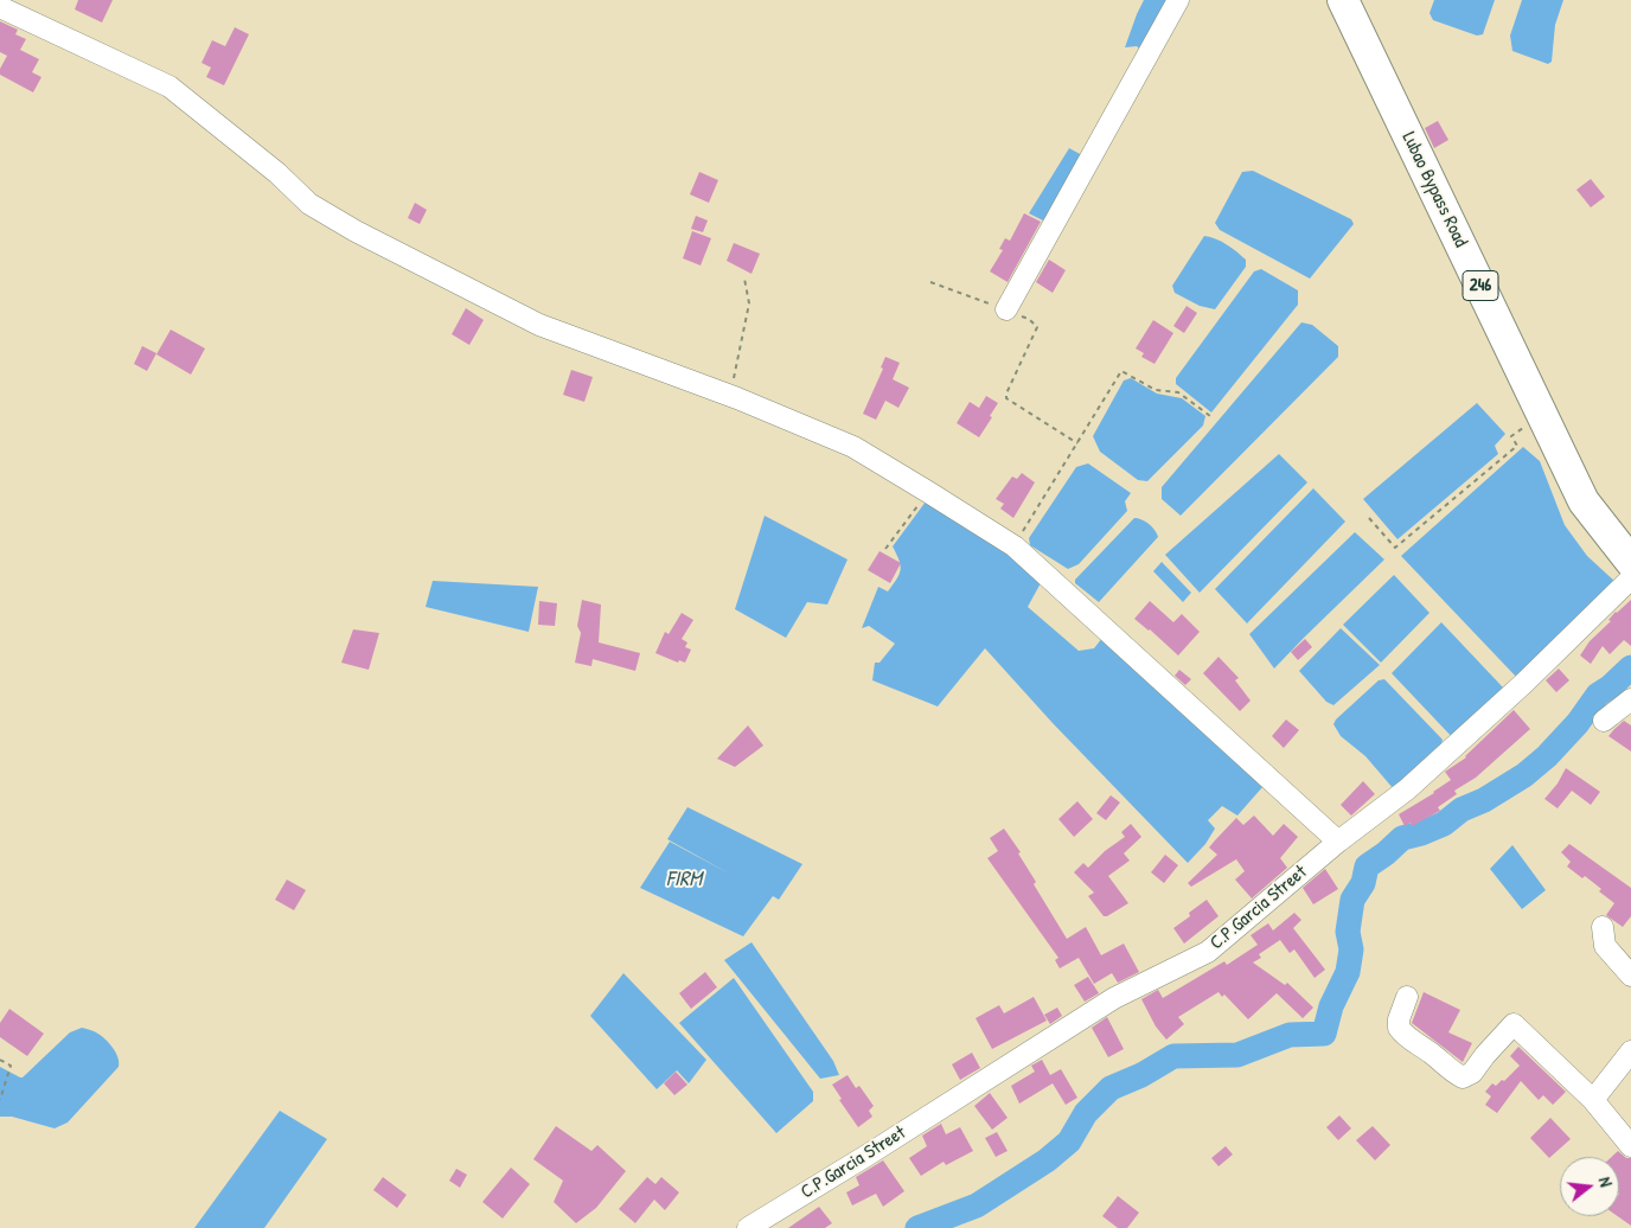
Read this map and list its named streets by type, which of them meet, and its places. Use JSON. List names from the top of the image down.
{
  "streets": {
    "highway": ["Lubao Bypass Road", "246"],
    "street": ["C.P.Garcia Street"]
  },
  "water": ["FIRM"],
  "north": "right"
}
